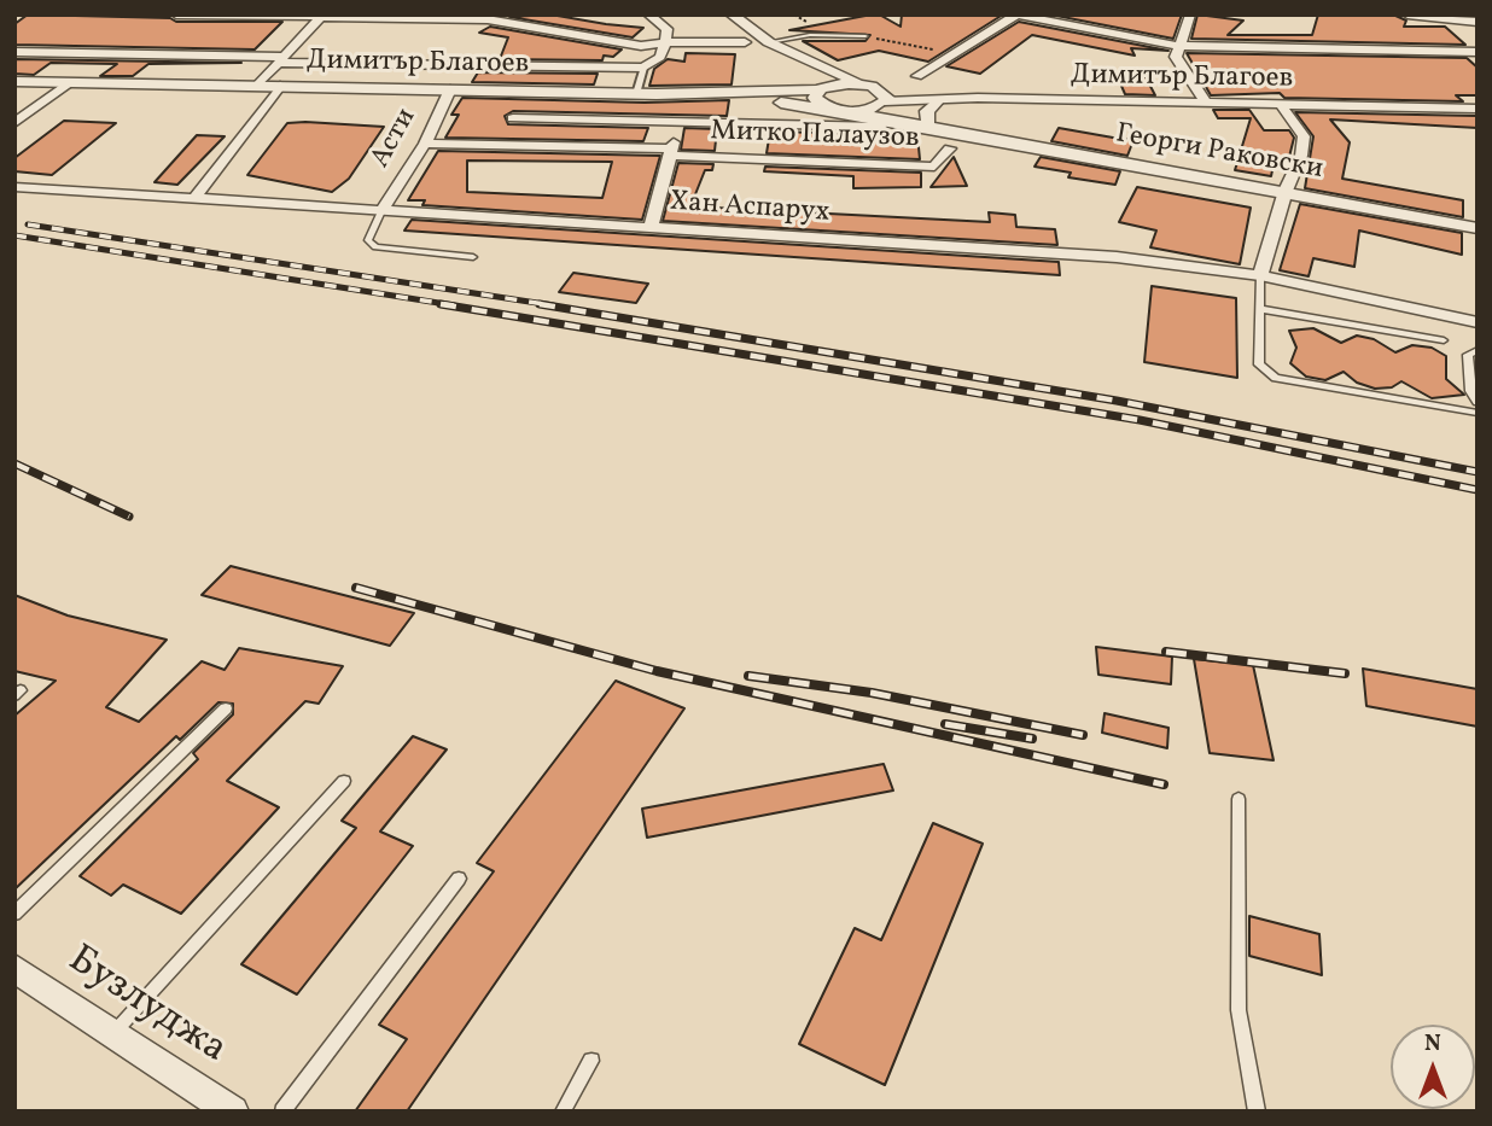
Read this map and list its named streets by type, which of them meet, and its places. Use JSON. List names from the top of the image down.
{
  "streets": {
    "street": [
      "Димитър Благоев",
      "Митко Палаузов",
      "Асти",
      "Георги Раковски",
      "Хан Аспарух",
      "Бузлуджа"
    ]
  },
  "crossings": [
    ["Димитър Благоев", "Асти"],
    ["Димитър Благоев", "Георги Раковски"],
    ["Митко Палаузов", "Асти"],
    ["Митко Палаузов", "Георги Раковски"],
    ["Асти", "Хан Аспарух"]
  ],
  "north": "top"
}
